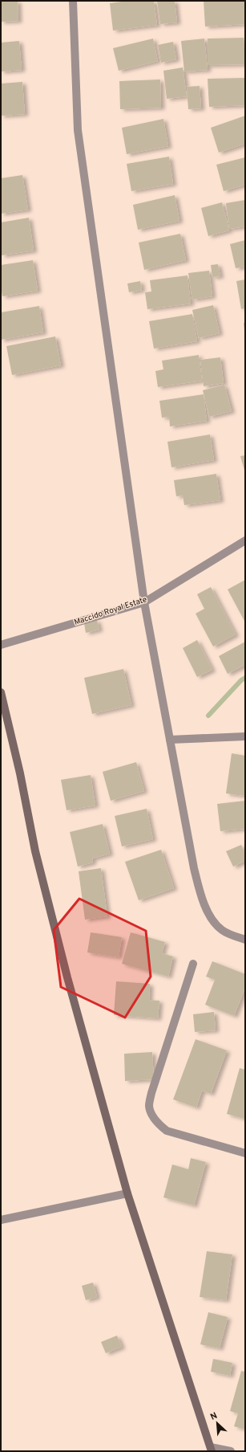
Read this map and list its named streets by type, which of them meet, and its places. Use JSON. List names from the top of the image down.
{
  "streets": {
    "street": ["Maccido Royal Estate"]
  },
  "north": "top left"
}
